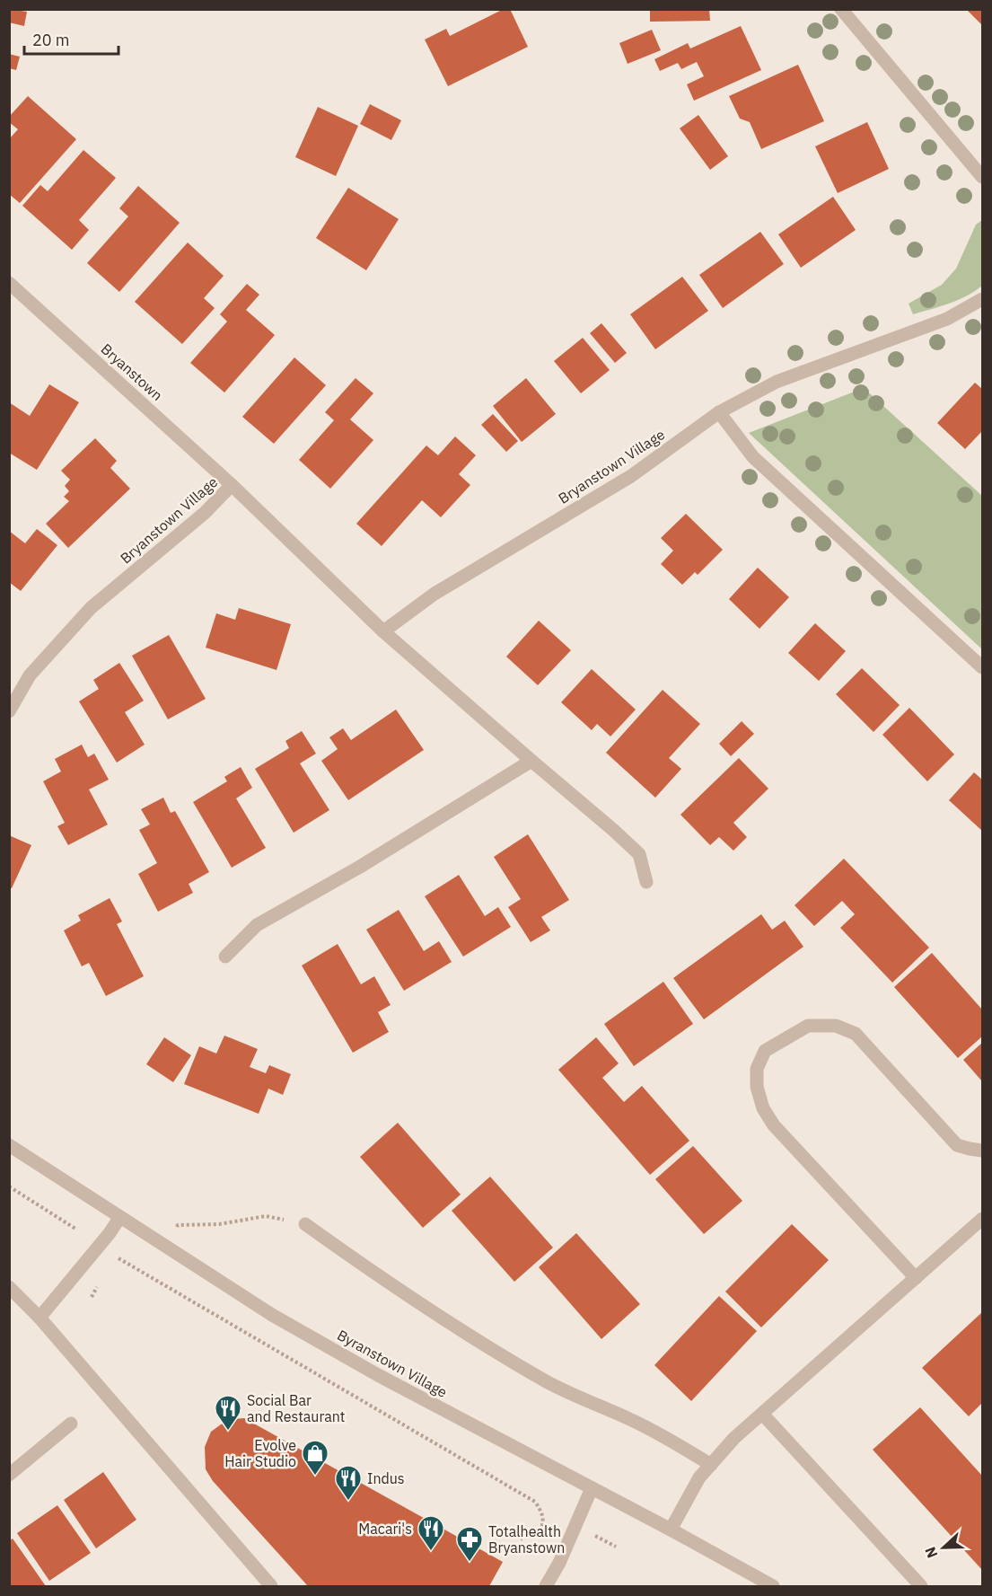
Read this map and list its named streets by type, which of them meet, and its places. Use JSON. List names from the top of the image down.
{
  "streets": {
    "street": ["Bryanstown", "Bryanstown Village", "Byranstown Village"]
  },
  "crossings": [
    ["Bryanstown", "Bryanstown Village"]
  ],
  "places": {
    "restaurant": ["Social Bar and Restaurant", "Indus", "Macari's"],
    "shop": ["Evolve Hair Studio"],
    "pharmacy": ["Totalhealth Bryanstown"]
  },
  "scale_bar": "20 m",
  "north": "left"
}
